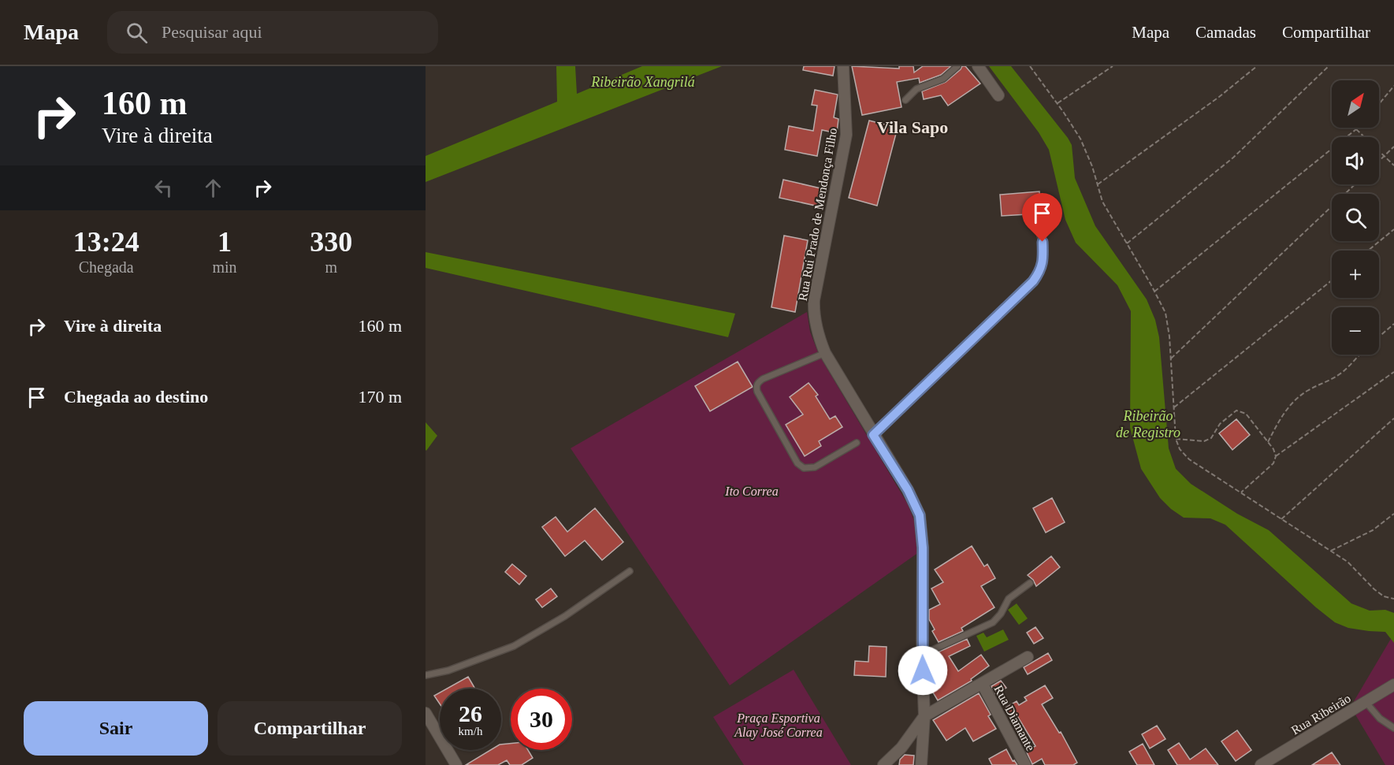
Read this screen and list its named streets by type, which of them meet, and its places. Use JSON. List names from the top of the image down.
{
  "streets": {
    "street": ["Rua Rui Prado de Mendonça Filho", "Rua Ribeirão", "Rua Diamante"]
  },
  "districts": ["Vila Sapo"],
  "water": ["Ribeirão Xangrilá", "Ribeirão de Registro"],
  "parks": ["Ito Correa", "Praça Esportiva Alay José Correa"],
  "north": "top right",
  "page": {
    "header": "Mapa",
    "search": "Pesquisar aqui",
    "nav": ["Mapa", "Camadas", "Compartilhar"],
    "turn": ["160 m", "Vire à direita"],
    "map_buttons": ["+", "−"],
    "eta": [
      "13:24",
      "Chegada",
      "1",
      "min",
      "330",
      "m"
    ],
    "list": [
      {
        "name": "Vire à direita",
        "value": "160 m"
      },
      {
        "name": "Chegada ao destino",
        "value": "170 m"
      }
    ],
    "speed": "26 km/h",
    "limit": "30",
    "buttons": ["Sair", "Compartilhar"]
  }
}
